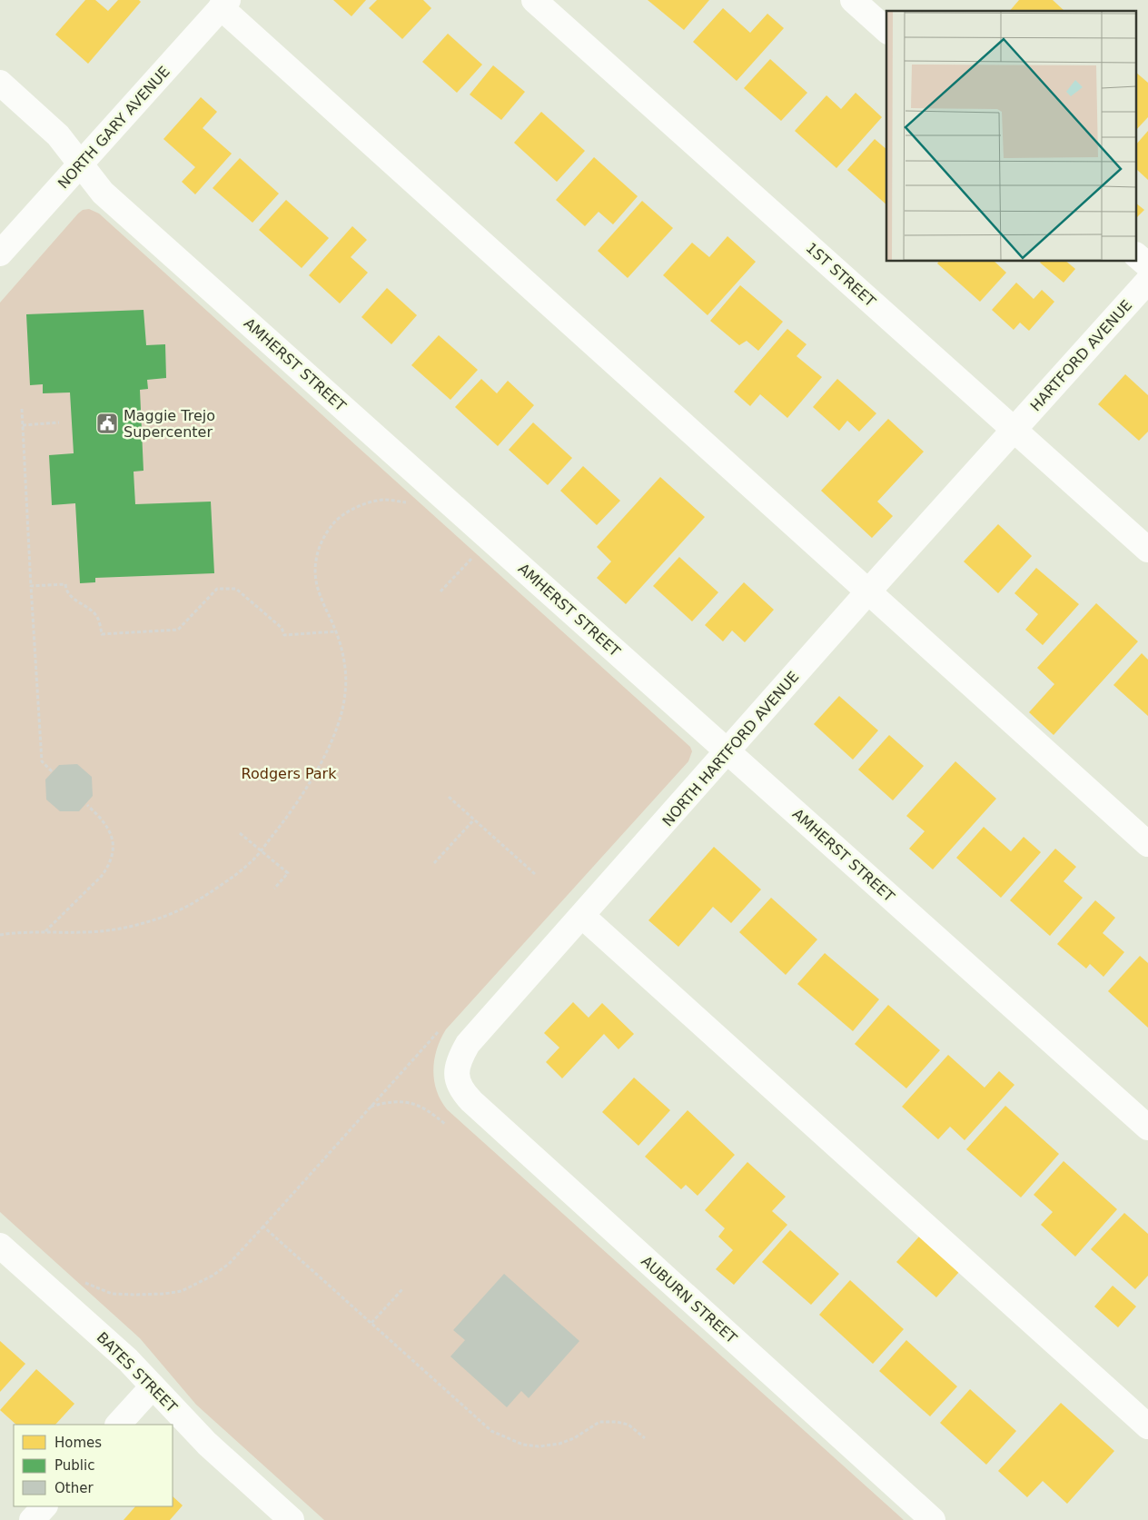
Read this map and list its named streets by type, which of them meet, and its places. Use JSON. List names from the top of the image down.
{
  "streets": {
    "street": [
      "NORTH GARY AVENUE",
      "1ST STREET",
      "HARTFORD AVENUE",
      "AMHERST STREET",
      "NORTH HARTFORD AVENUE",
      "AUBURN STREET",
      "BATES STREET"
    ]
  },
  "crossings": [
    ["NORTH GARY AVENUE", "AMHERST STREET"],
    ["1ST STREET", "HARTFORD AVENUE"],
    ["1ST STREET", "NORTH HARTFORD AVENUE"],
    ["HARTFORD AVENUE", "NORTH HARTFORD AVENUE"],
    ["AMHERST STREET", "NORTH HARTFORD AVENUE"],
    ["NORTH HARTFORD AVENUE", "AUBURN STREET"]
  ],
  "parks": ["Rodgers Park"],
  "places": {
    "public building": ["Maggie Trejo Supercenter"]
  },
  "legend": ["Homes", "Public", "Other"]
}
